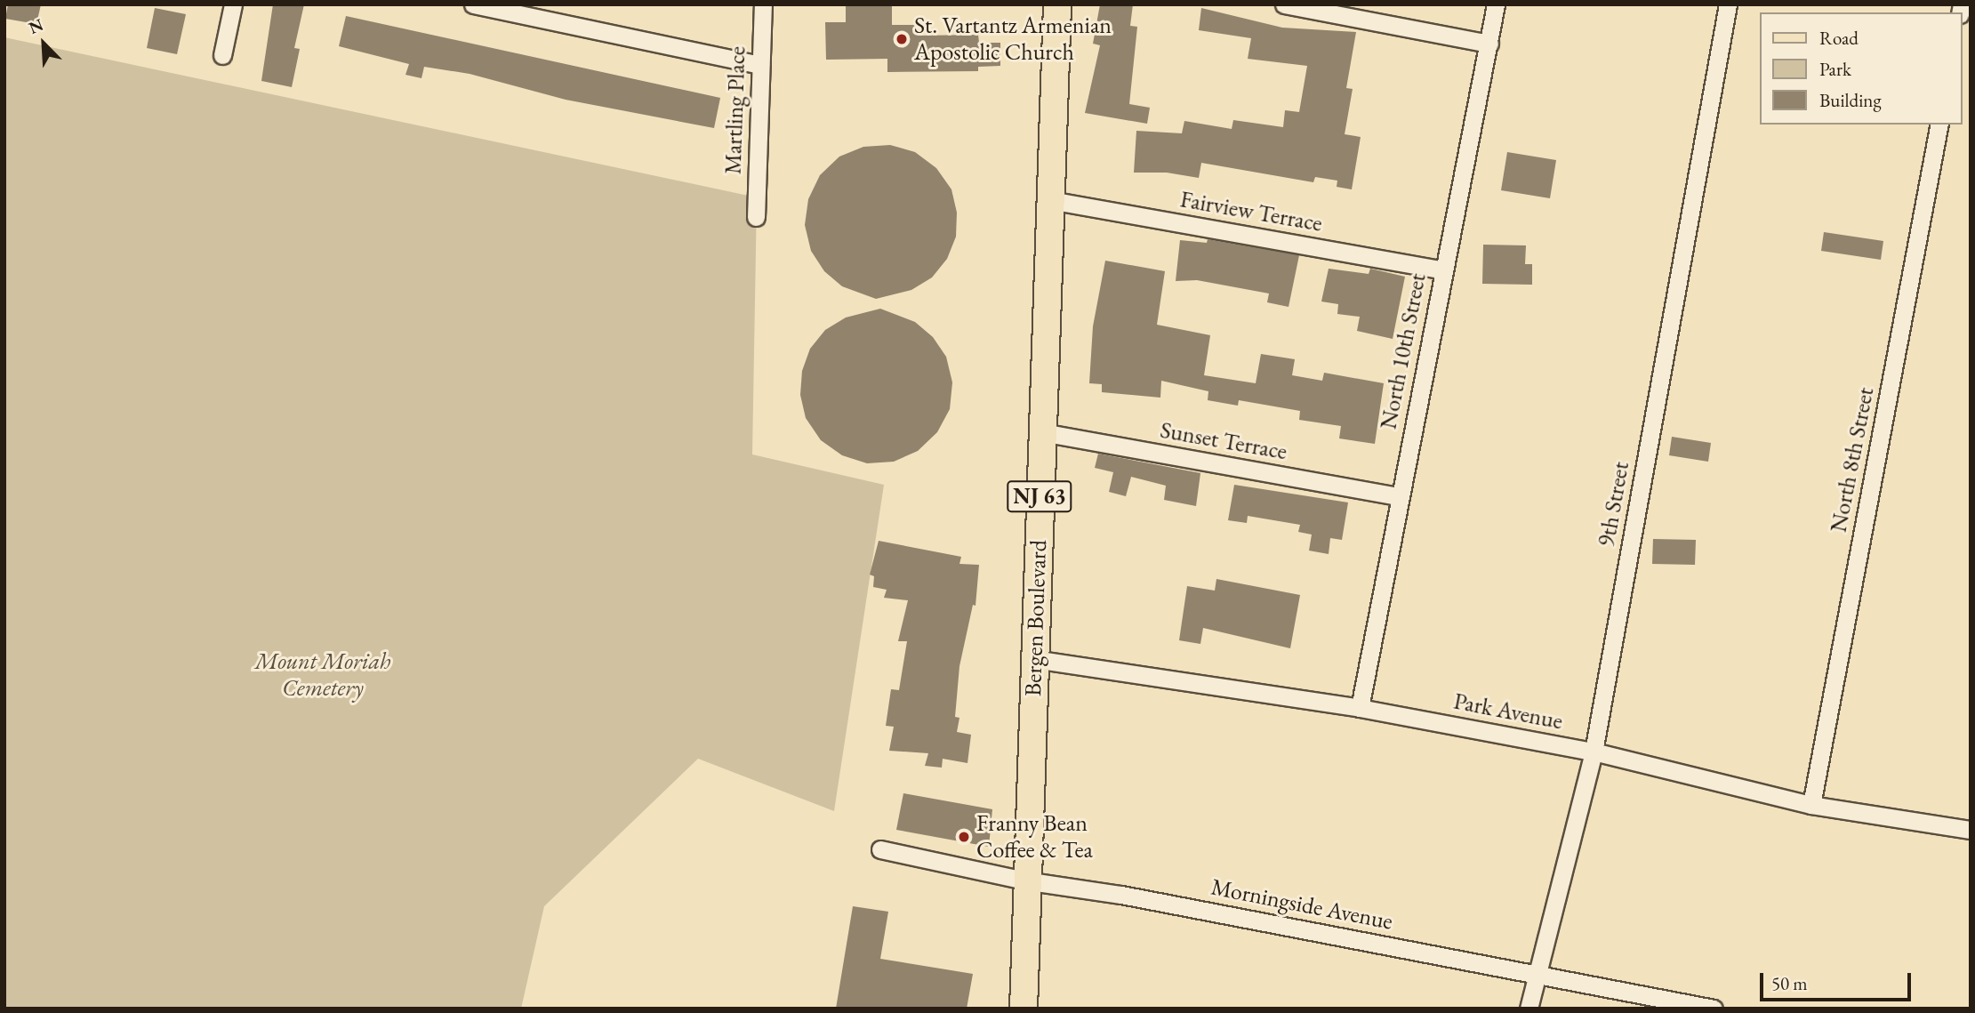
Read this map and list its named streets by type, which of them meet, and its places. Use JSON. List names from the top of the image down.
{
  "streets": {
    "main road": ["NJ 63", "Bergen Boulevard"],
    "street": [
      "Martling Place",
      "Fairview Terrace",
      "North 10th Street",
      "Sunset Terrace",
      "North 8th Street",
      "9th Street",
      "Park Avenue",
      "Morningside Avenue"
    ]
  },
  "crossings": [
    ["Fairview Terrace", "North 10th Street"],
    ["Fairview Terrace", "Bergen Boulevard"],
    ["North 10th Street", "Sunset Terrace"],
    ["North 10th Street", "Park Avenue"],
    ["Sunset Terrace", "Bergen Boulevard"],
    ["North 8th Street", "Park Avenue"],
    ["9th Street", "Park Avenue"],
    ["9th Street", "Morningside Avenue"],
    ["Bergen Boulevard", "Park Avenue"],
    ["Bergen Boulevard", "Morningside Avenue"]
  ],
  "parks": ["Mount Moriah Cemetery"],
  "places": ["St. Vartantz Armenian Apostolic Church", "Franny Bean Coffee & Tea"],
  "legend": ["Road", "Park", "Building"],
  "scale_bar": "50 m",
  "north": "top left"
}
